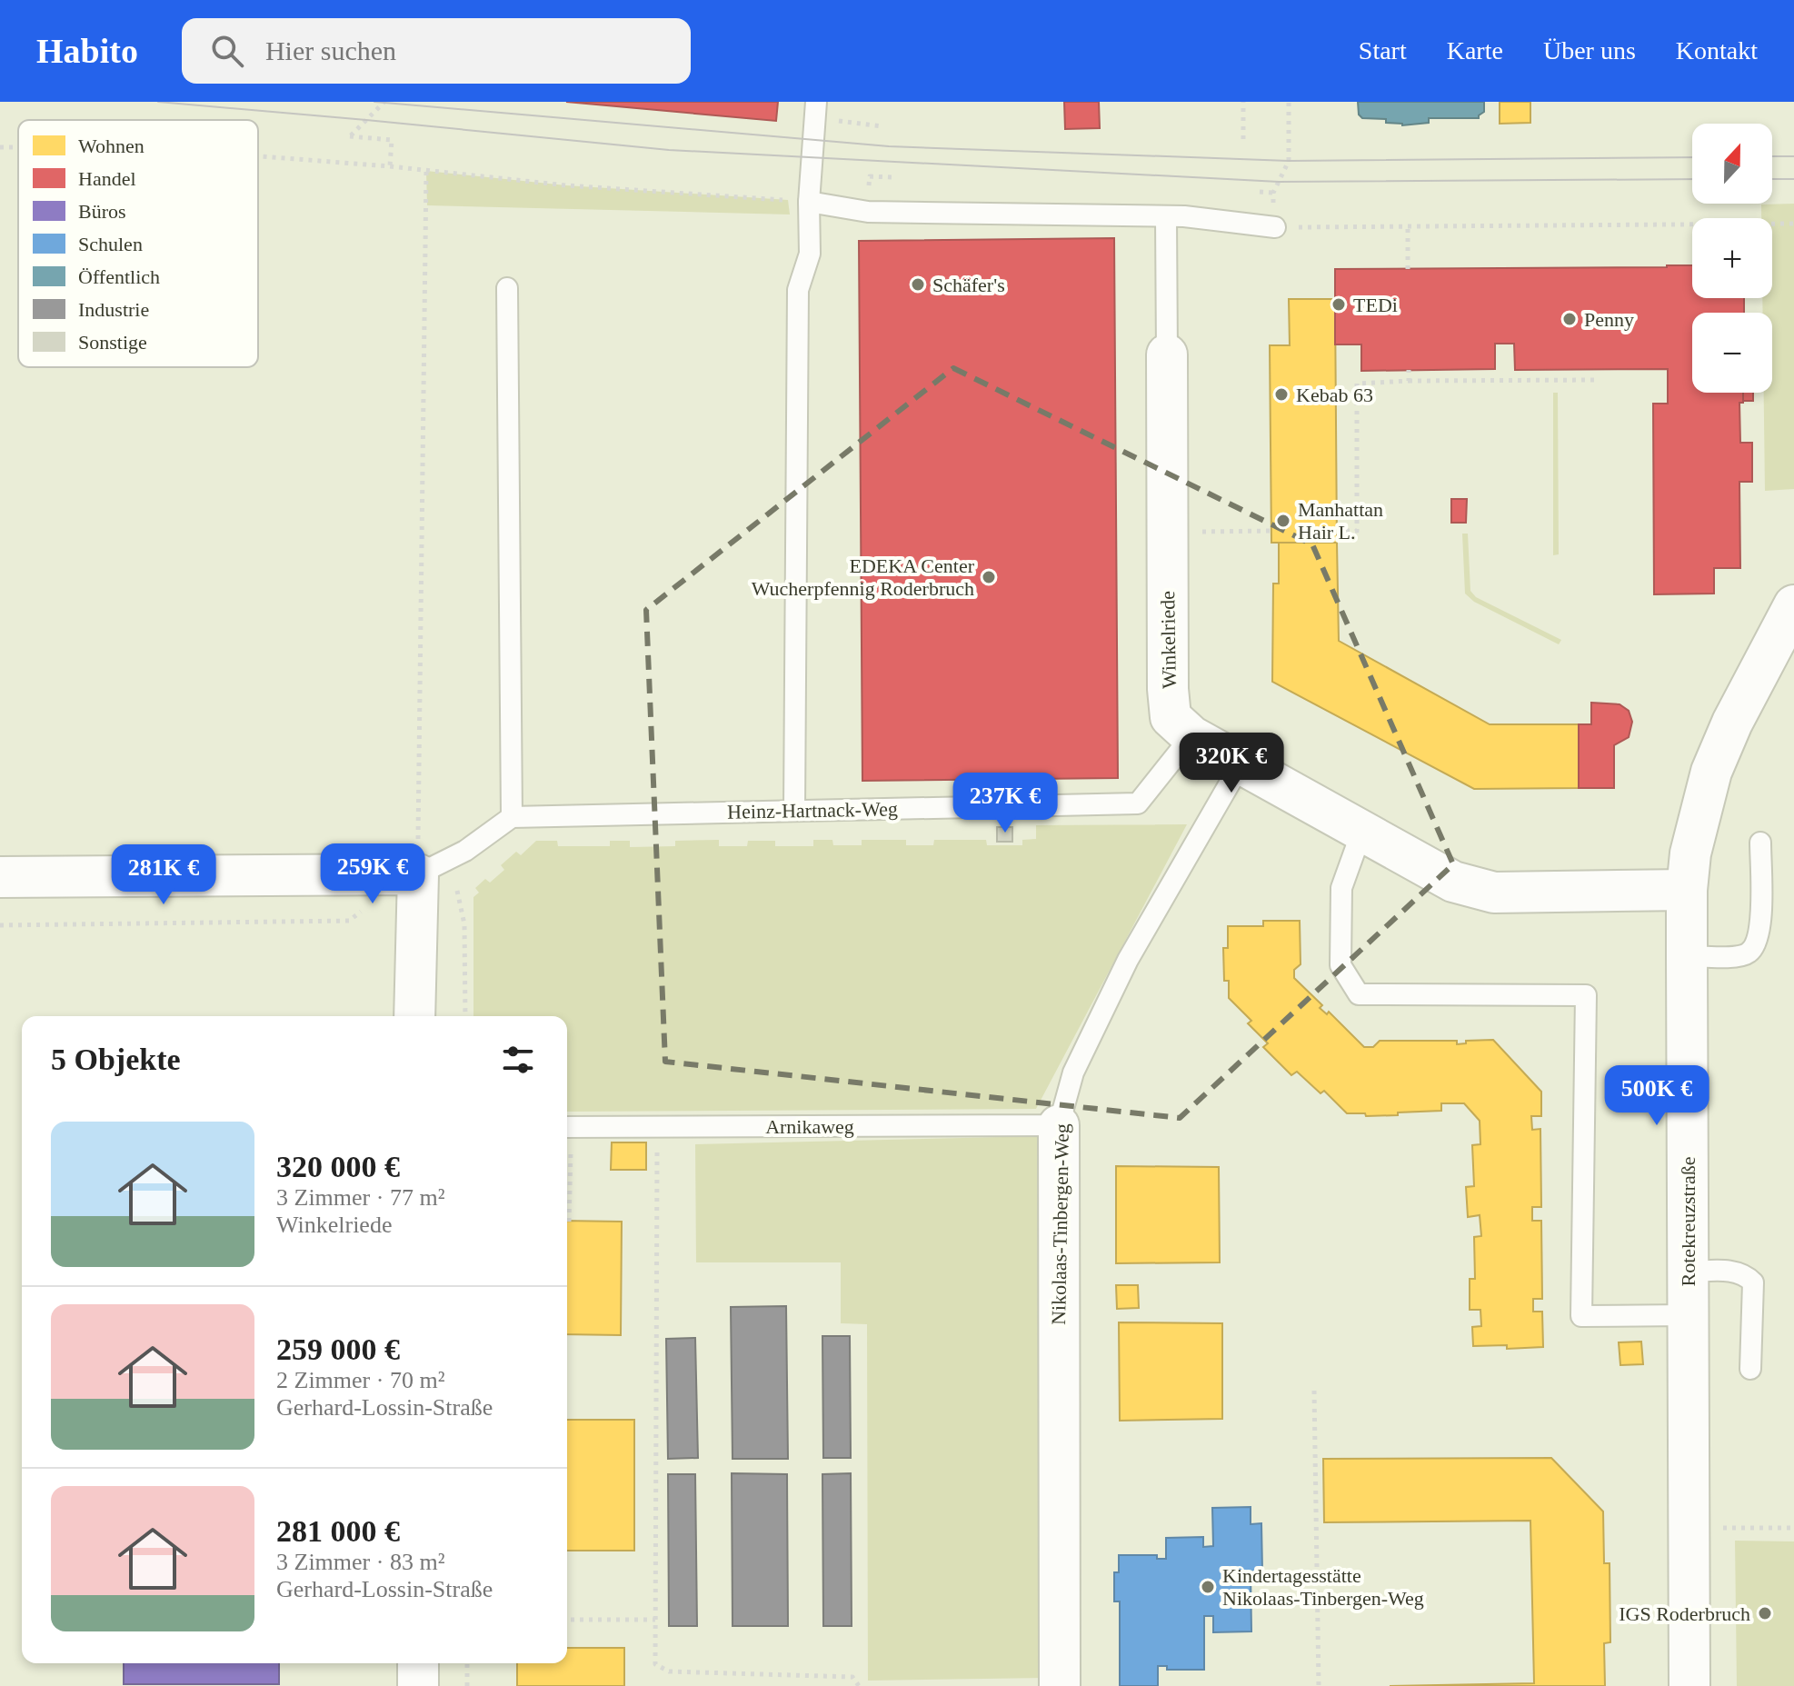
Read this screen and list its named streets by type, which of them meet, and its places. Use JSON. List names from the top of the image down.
{
  "streets": {
    "street": ["Winkelriede", "Rotekreuzstraße", "Nikolaas-Tinbergen-Weg"],
    "lane": ["Heinz-Hartnack-Weg", "Arnikaweg"]
  },
  "crossings": [
    ["Winkelriede", "Heinz-Hartnack-Weg"],
    ["Winkelriede", "Rotekreuzstraße"],
    ["Winkelriede", "Nikolaas-Tinbergen-Weg"],
    ["Arnikaweg", "Nikolaas-Tinbergen-Weg"]
  ],
  "places": [
    "Schäfer's",
    "TEDi",
    "Penny",
    "Kebab 63",
    "Manhattan Hair L.",
    "EDEKA Center Wucherpfennig Roderbruch",
    "Kindertagesstätte Nikolaas-Tinbergen-Weg",
    "IGS Roderbruch"
  ],
  "legend": [
    "Wohnen",
    "Handel",
    "Büros",
    "Schulen",
    "Öffentlich",
    "Industrie",
    "Sonstige"
  ],
  "north": "top",
  "page": {
    "header": "Habito",
    "search": "Hier suchen",
    "nav": [
      "Start",
      "Karte",
      "Über uns",
      "Kontakt"
    ],
    "map_buttons": ["+", "−"],
    "price": [
      "320K €",
      "237K €",
      "259K €",
      "281K €",
      "500K €"
    ],
    "heading": "5 Objekte",
    "list": [
      {
        "name": "320 000 €",
        "note": "3 Zimmer · 77 m² · Winkelriede"
      },
      {
        "name": "259 000 €",
        "note": "2 Zimmer · 70 m² · Gerhard-Lossin-Straße"
      },
      {
        "name": "281 000 €",
        "note": "3 Zimmer · 83 m² · Gerhard-Lossin-Straße"
      }
    ]
  }
}
